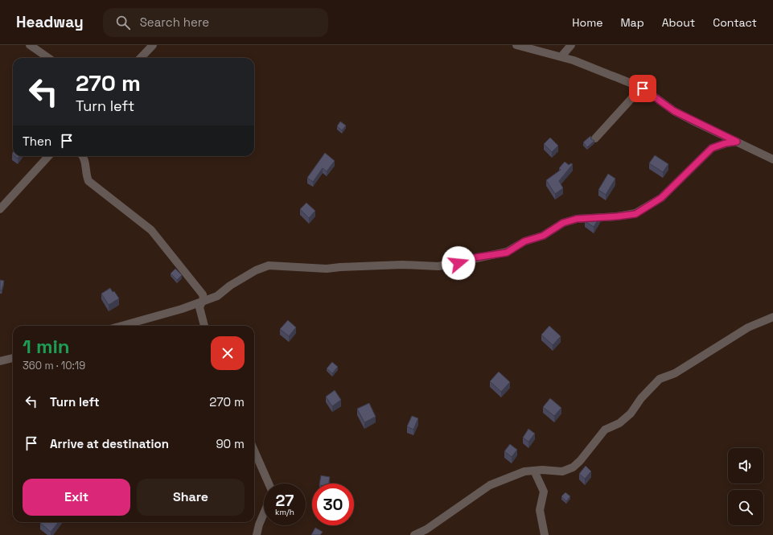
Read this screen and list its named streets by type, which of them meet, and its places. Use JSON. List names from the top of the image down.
{
  "page": {
    "header": "Headway",
    "search": "Search here",
    "nav": [
      "Home",
      "Map",
      "About",
      "Contact"
    ],
    "turn": ["270 m", "Turn left"],
    "then": "Then",
    "heading": ["1 min", "360 m · 10:19"],
    "list": [
      {
        "name": "Turn left",
        "value": "270 m"
      },
      {
        "name": "Arrive at destination",
        "value": "90 m"
      }
    ],
    "buttons": ["Exit", "Share"],
    "speed": "27 km/h",
    "limit": "30"
  }
}
